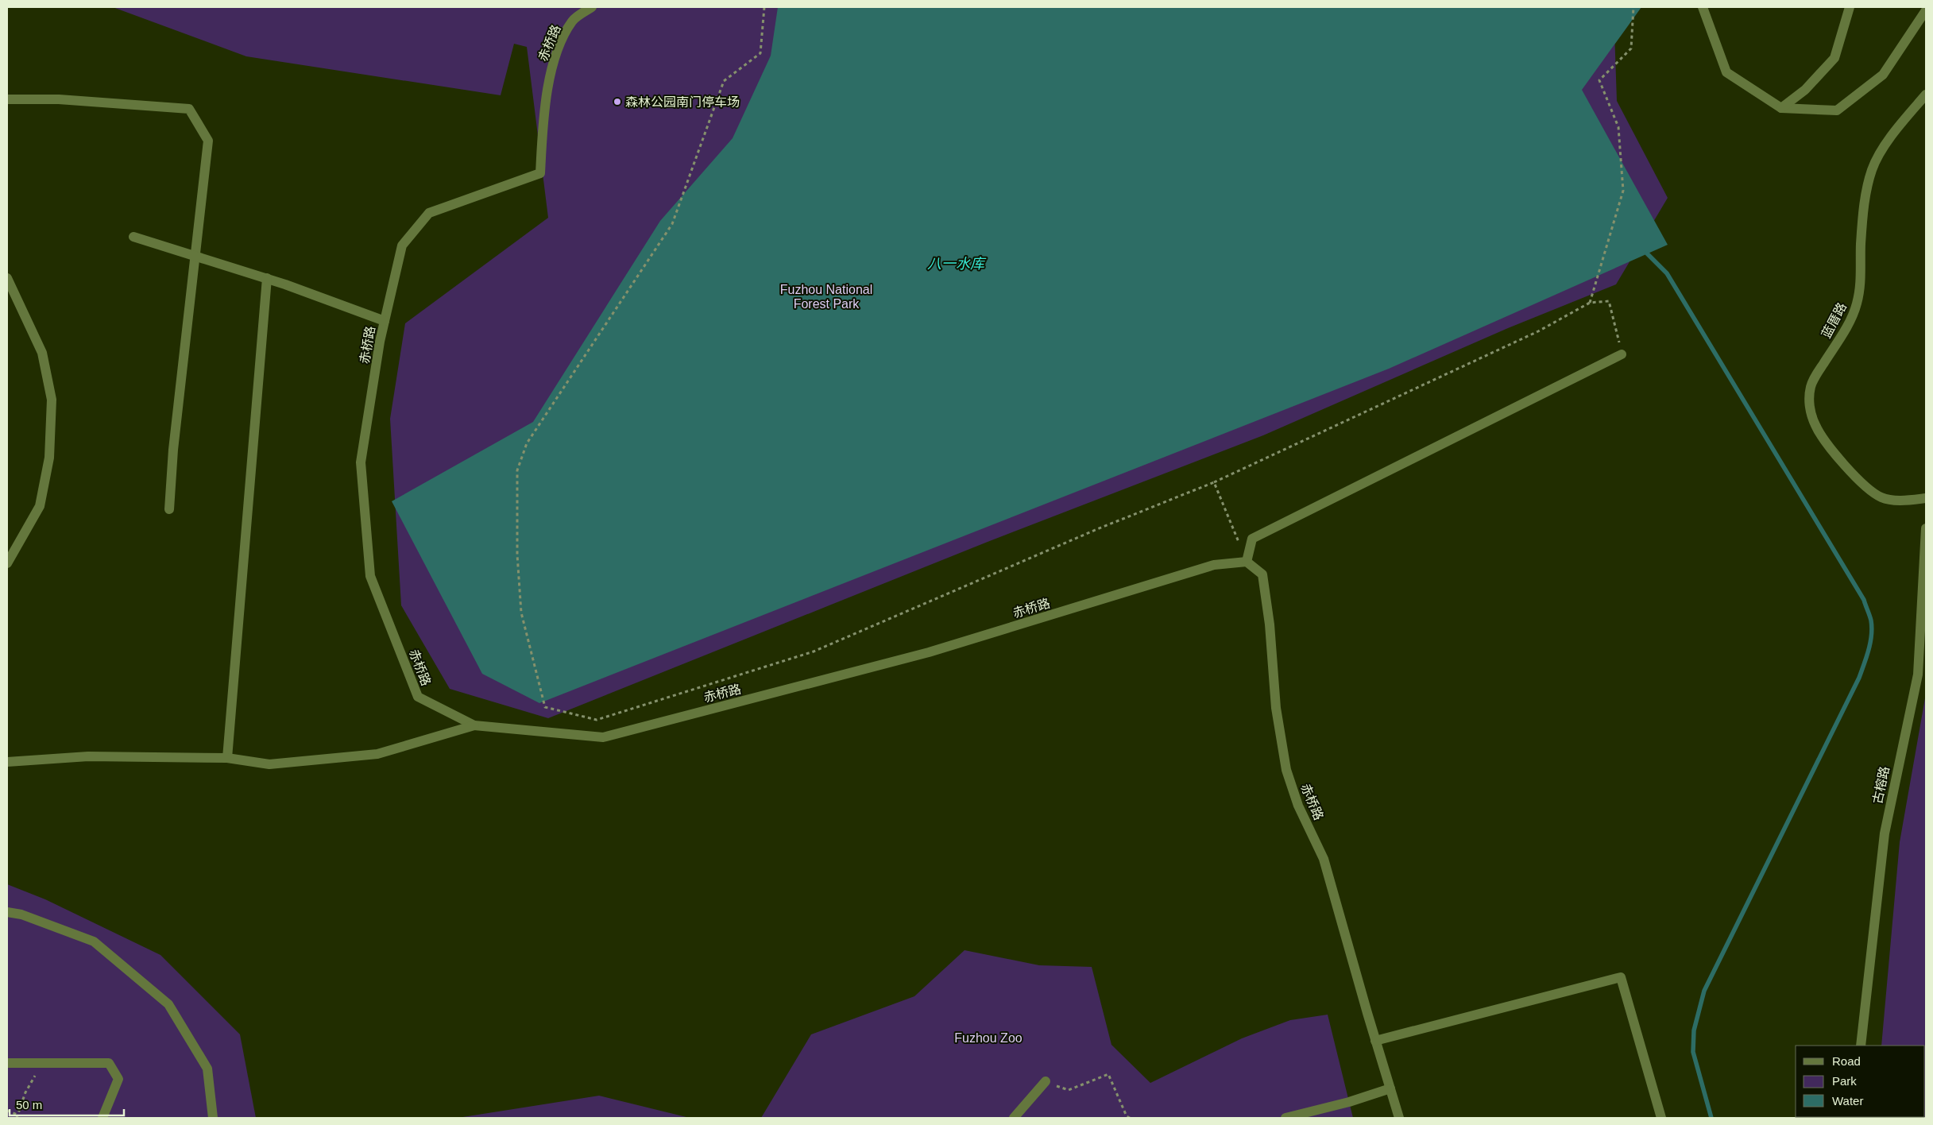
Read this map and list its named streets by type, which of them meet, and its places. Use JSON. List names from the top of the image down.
{
  "streets": {
    "street": ["赤桥路", "蓝厝路", "古榕路"]
  },
  "water": ["八一水库"],
  "parks": ["Fuzhou National Forest Park", "Fuzhou Zoo"],
  "places": ["森林公园南门停车场"],
  "legend": ["Road", "Park", "Water"],
  "scale_bar": "50 m"
}
